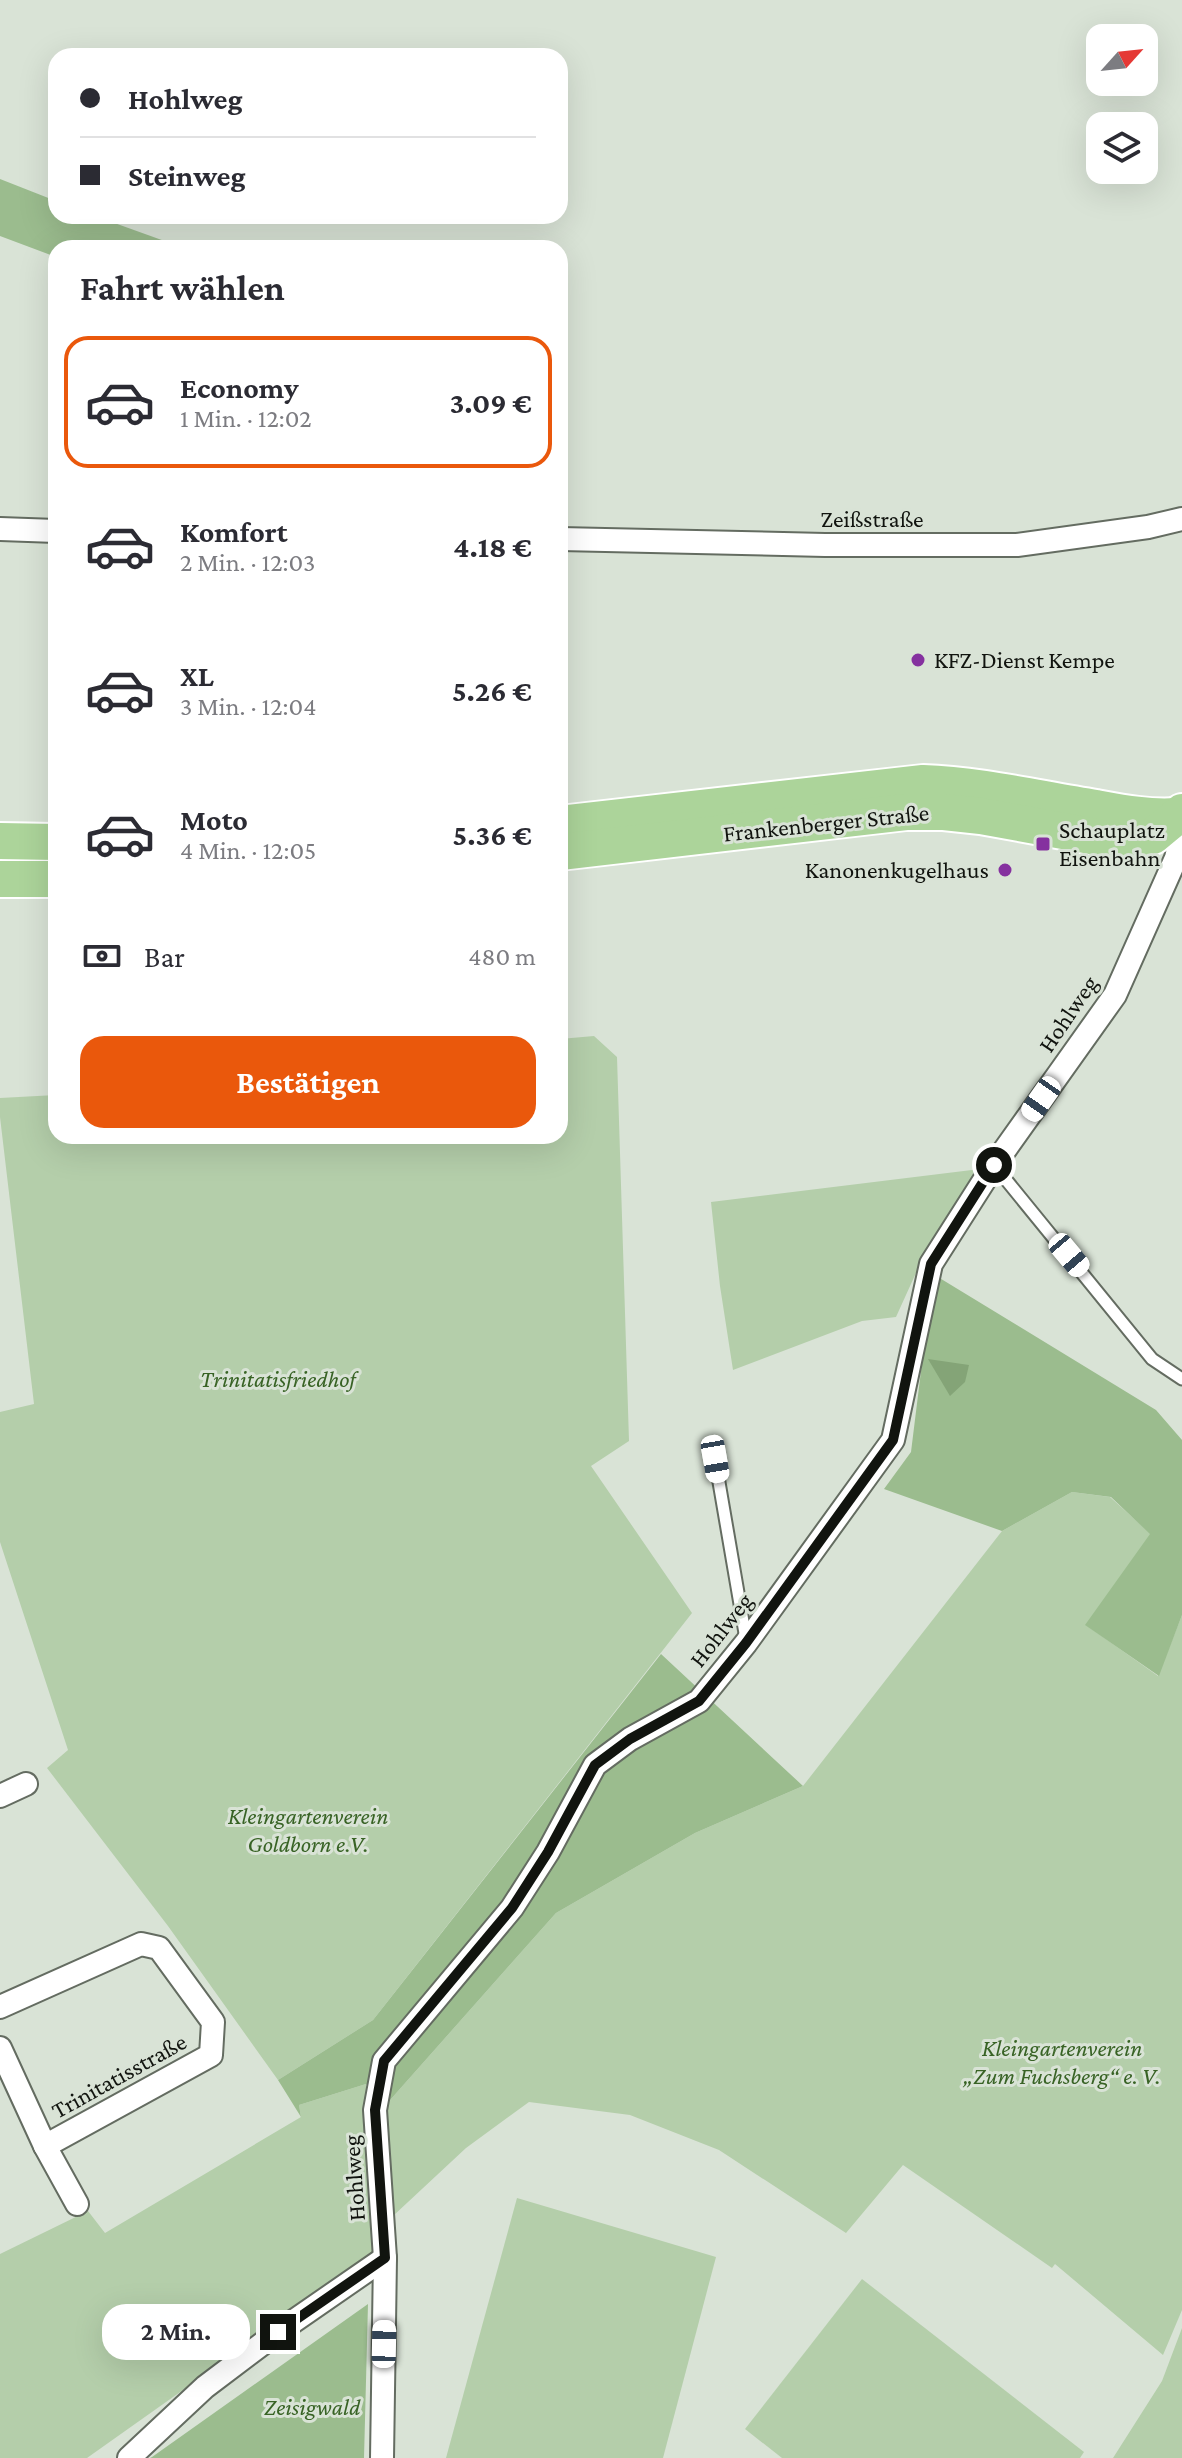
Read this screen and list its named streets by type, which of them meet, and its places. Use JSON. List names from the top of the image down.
{
  "streets": {
    "main road": ["Frankenberger Straße"],
    "street": ["Zeißstraße", "Hohlweg", "Trinitatisstraße"]
  },
  "crossings": [
    ["Frankenberger Straße", "Hohlweg"]
  ],
  "parks": [
    "Trinitatisfriedhof",
    "Kleingartenverein Goldborn e.V.",
    "Kleingartenverein „Zum Fuchsberg“ e. V.",
    "Zeisigwald"
  ],
  "places": {
    "other": ["KFZ-Dienst Kempe", "Kanonenkugelhaus"],
    "transit": ["Schauplatz Eisenbahn"]
  },
  "north": "top right",
  "page": {
    "banner": ["Hohlweg", "Steinweg"],
    "heading": "Fahrt wählen",
    "list": [
      {
        "name": "Economy",
        "note": "1 Min. · 12:02",
        "value": "3.09 €"
      },
      {
        "name": "Komfort",
        "note": "2 Min. · 12:03",
        "value": "4.18 €"
      },
      {
        "name": "XL",
        "note": "3 Min. · 12:04",
        "value": "5.26 €"
      },
      {
        "name": "Moto",
        "note": "4 Min. · 12:05",
        "value": "5.36 €"
      }
    ],
    "pay": ["Bar", "480 m"],
    "buttons": "Bestätigen",
    "bubble": "2 Min."
  }
}
